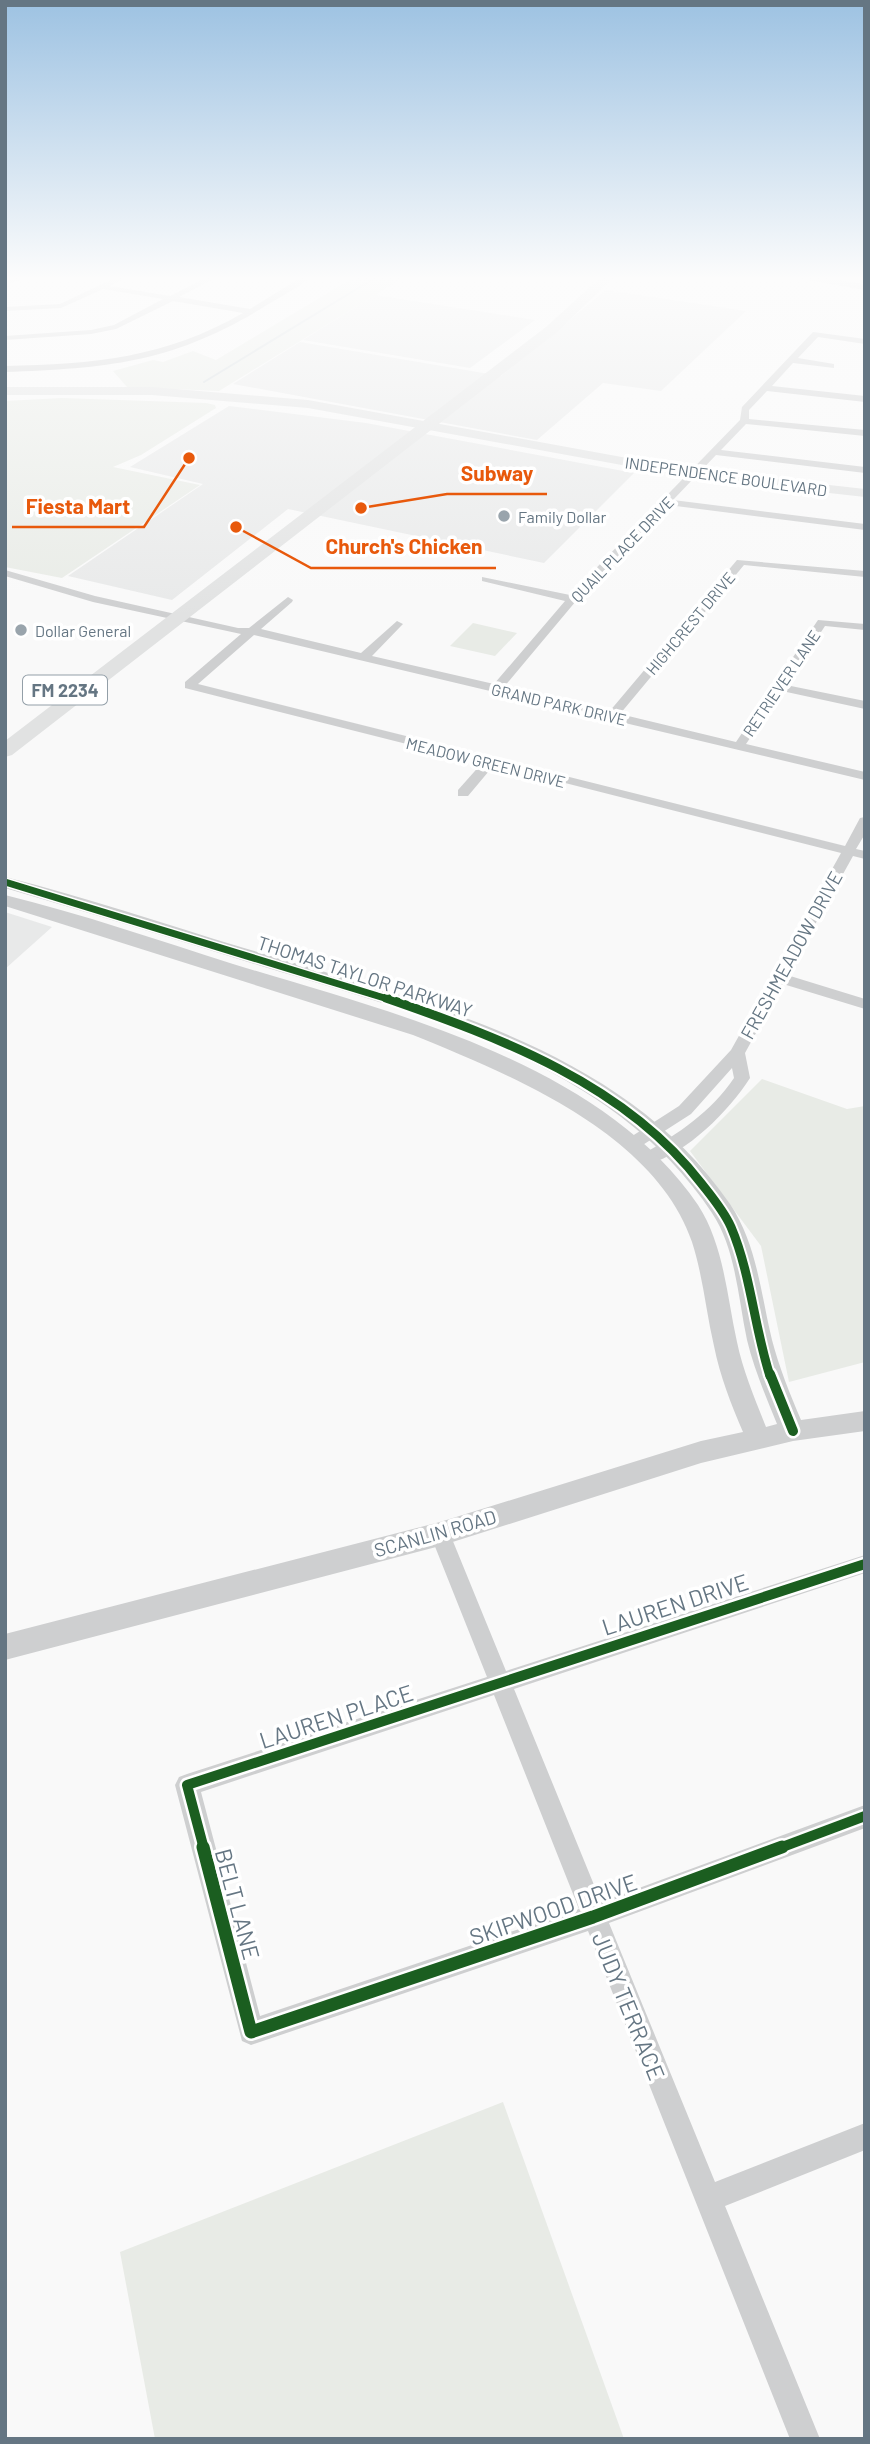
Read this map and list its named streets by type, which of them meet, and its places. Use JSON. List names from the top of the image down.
{
  "streets": {
    "main road": ["INDEPENDENCE BOULEVARD", "FM 2234"],
    "street": [
      "QUAIL PLACE DRIVE",
      "HIGHCREST DRIVE",
      "RETRIEVER LANE",
      "GRAND PARK DRIVE",
      "MEADOW GREEN DRIVE",
      "FRESHMEADOW DRIVE",
      "THOMAS TAYLOR PARKWAY",
      "SCANLIN ROAD",
      "LAUREN DRIVE",
      "LAUREN PLACE",
      "BELT LANE",
      "SKIPWOOD DRIVE",
      "JUDY TERRACE"
    ]
  },
  "crossings": [
    ["INDEPENDENCE BOULEVARD", "QUAIL PLACE DRIVE"],
    ["INDEPENDENCE BOULEVARD", "FM 2234"],
    ["QUAIL PLACE DRIVE", "GRAND PARK DRIVE"],
    ["HIGHCREST DRIVE", "GRAND PARK DRIVE"],
    ["RETRIEVER LANE", "GRAND PARK DRIVE"],
    ["FM 2234", "GRAND PARK DRIVE"],
    ["GRAND PARK DRIVE", "MEADOW GREEN DRIVE"],
    ["MEADOW GREEN DRIVE", "FRESHMEADOW DRIVE"],
    ["FRESHMEADOW DRIVE", "THOMAS TAYLOR PARKWAY"],
    ["THOMAS TAYLOR PARKWAY", "SCANLIN ROAD"],
    ["SCANLIN ROAD", "JUDY TERRACE"],
    ["LAUREN DRIVE", "LAUREN PLACE"],
    ["LAUREN DRIVE", "JUDY TERRACE"],
    ["LAUREN PLACE", "BELT LANE"],
    ["LAUREN PLACE", "JUDY TERRACE"],
    ["BELT LANE", "SKIPWOOD DRIVE"],
    ["SKIPWOOD DRIVE", "JUDY TERRACE"]
  ],
  "places": [
    "Fiesta Mart",
    "Subway",
    "Family Dollar",
    "Church's Chicken",
    "Dollar General"
  ]
}
